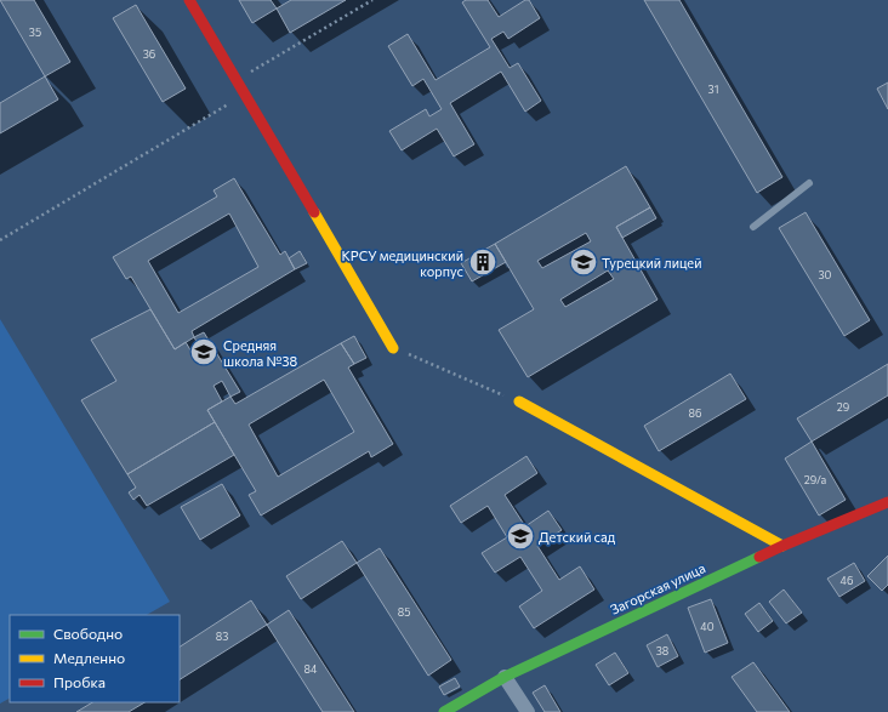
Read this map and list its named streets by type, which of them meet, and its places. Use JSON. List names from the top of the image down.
{
  "streets": {
    "street": ["Загорская улица"]
  },
  "places": {
    "building": ["КРСУ медицинский корпус"],
    "school or university": ["Турецкий лицей", "Средняя школа №38", "Детский сад"]
  },
  "house_numbers": [
    "35",
    "36",
    "31",
    "30",
    "29",
    "86",
    "29/а",
    "46",
    "85",
    "40",
    "83",
    "38",
    "84"
  ],
  "legend": ["Свободно", "Медленно", "Пробка"]
}
